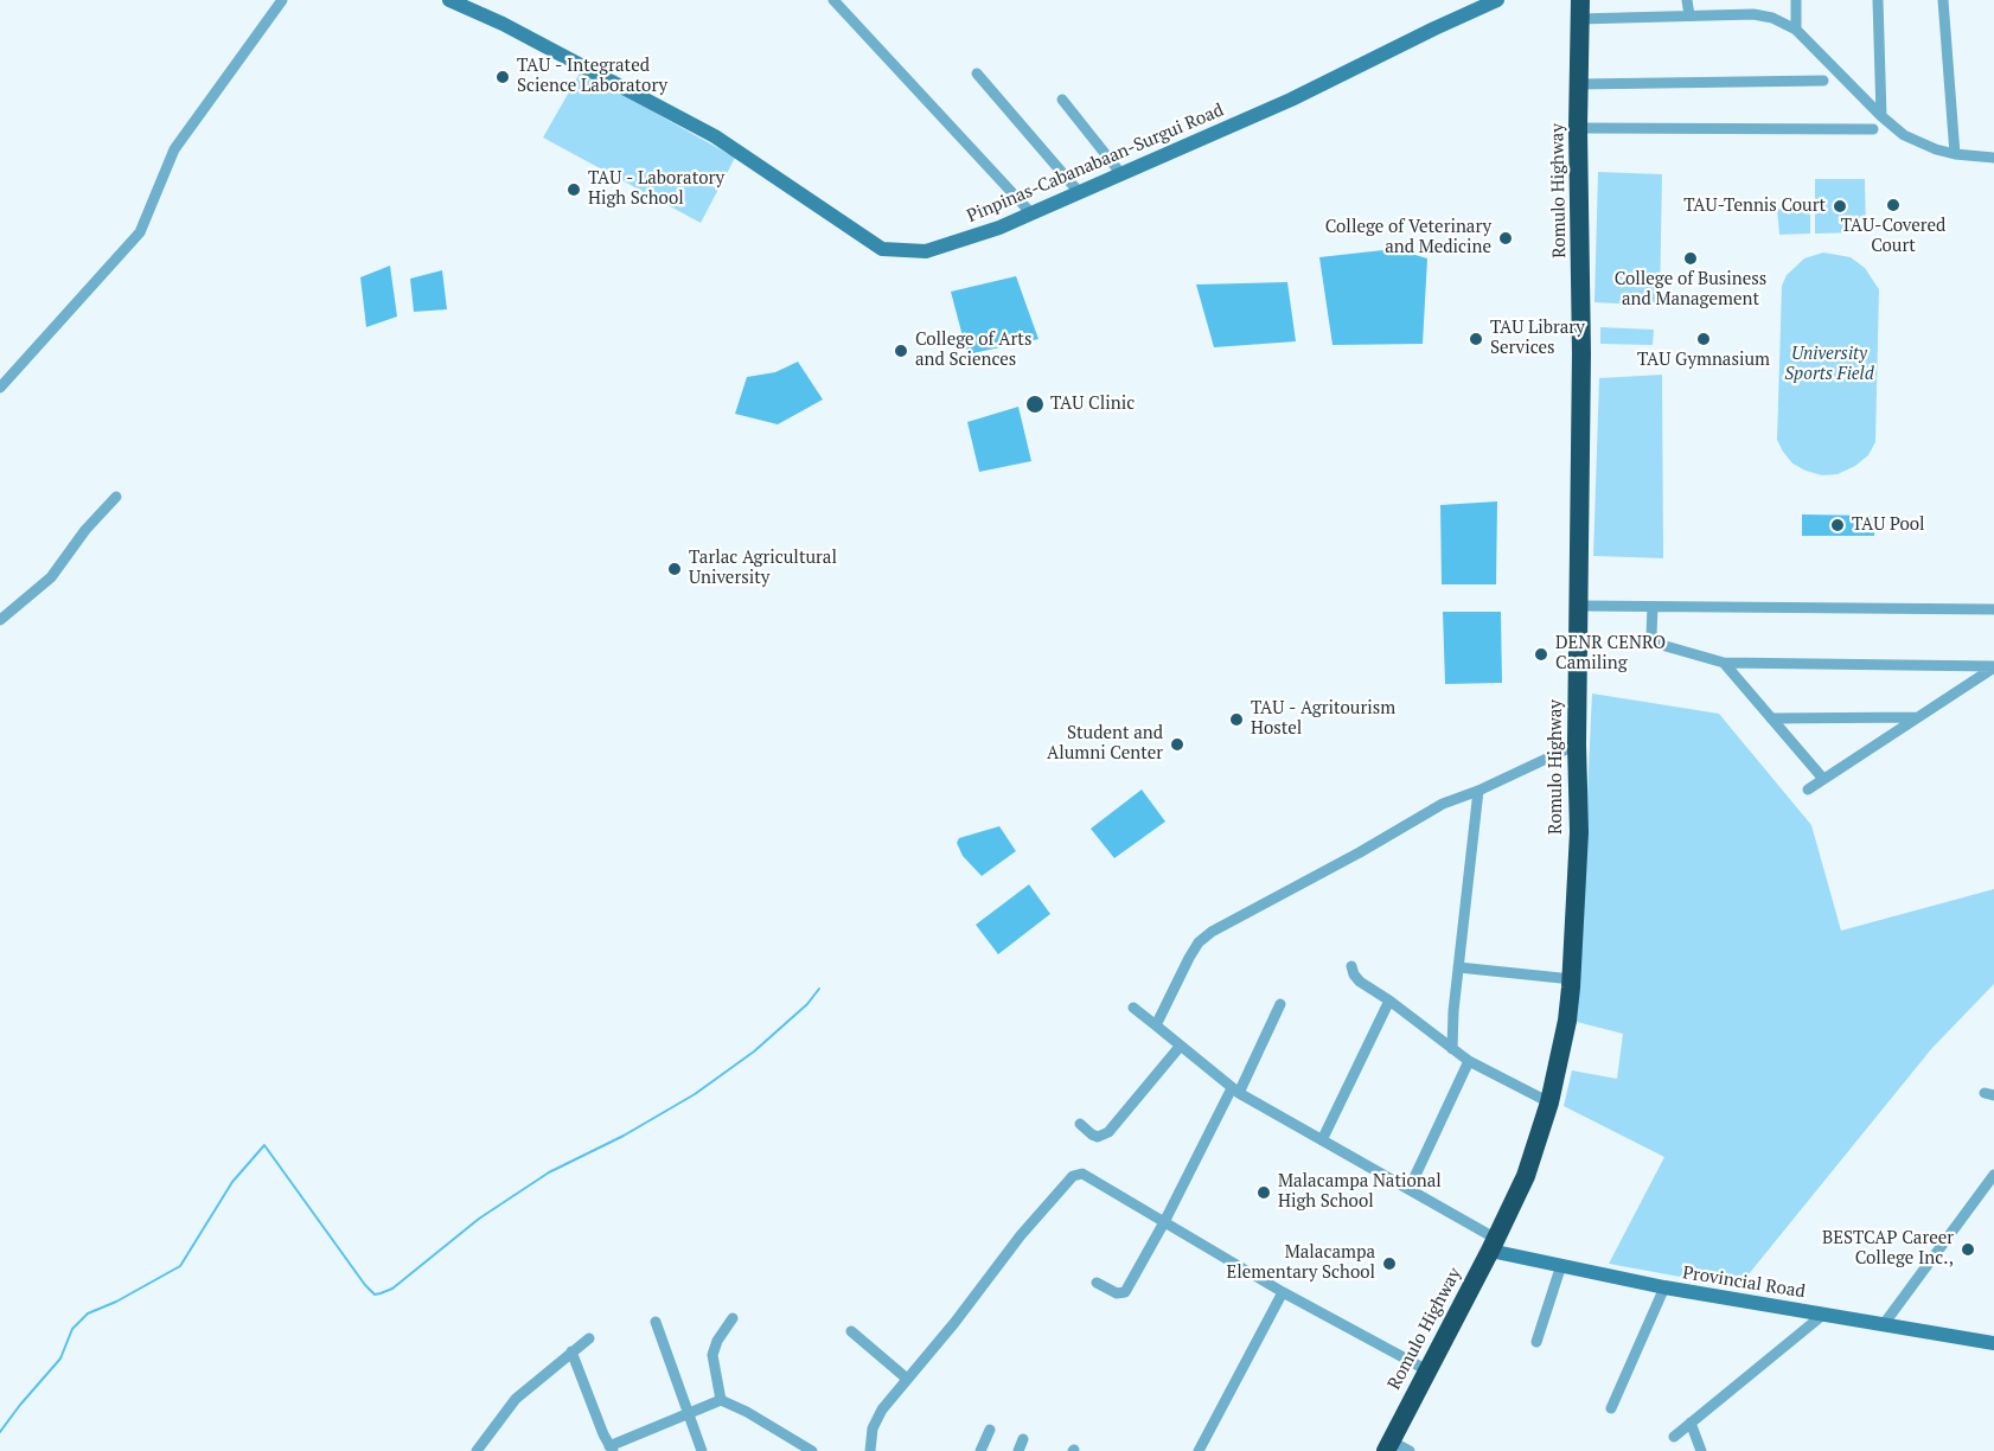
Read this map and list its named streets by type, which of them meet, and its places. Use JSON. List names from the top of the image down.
{
  "streets": {
    "highway": ["Romulo Highway"],
    "street": ["Pinpinas-Cabanabaan-Surgui Road", "Provincial Road"]
  },
  "crossings": [
    ["Romulo Highway", "Provincial Road"]
  ],
  "parks": ["University Sports Field"],
  "places": [
    "TAU - Integrated Science Laboratory",
    "TAU - Laboratory High School",
    "TAU-Covered Court",
    "TAU-Tennis Court",
    "College of Veterinary and Medicine",
    "College of Business and Management",
    "TAU Library Services",
    "TAU Gymnasium",
    "College of Arts and Sciences",
    "TAU Clinic",
    "TAU Pool",
    "Tarlac Agricultural University",
    "DENR CENRO Camiling",
    "TAU - Agritourism Hostel",
    "Student and Alumni Center",
    "Malacampa National High School",
    "BESTCAP Career College Inc.,",
    "Malacampa Elementary School"
  ]
}
